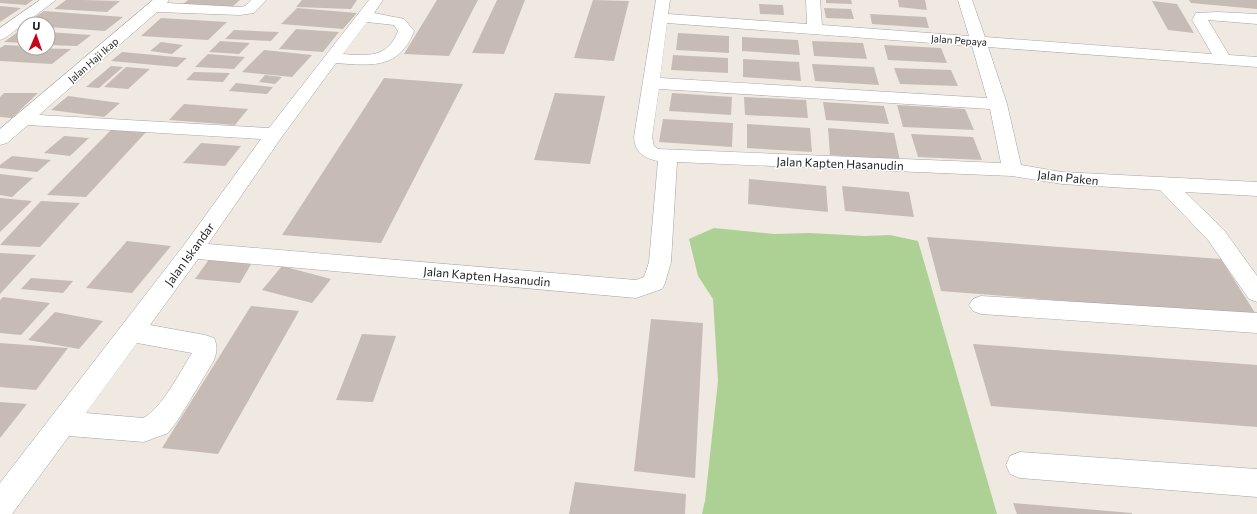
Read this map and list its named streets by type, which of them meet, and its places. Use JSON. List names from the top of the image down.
{
  "streets": {
    "street": [
      "Jalan Pepaya",
      "Jalan Haji Ikap",
      "Jalan Kapten Hasanudin",
      "Jalan Paken",
      "Jalan Iskandar"
    ]
  },
  "crossings": [
    ["Jalan Pepaya", "Jalan Kapten Hasanudin"],
    ["Jalan Kapten Hasanudin", "Jalan Paken"],
    ["Jalan Kapten Hasanudin", "Jalan Iskandar"]
  ],
  "north": "top"
}
